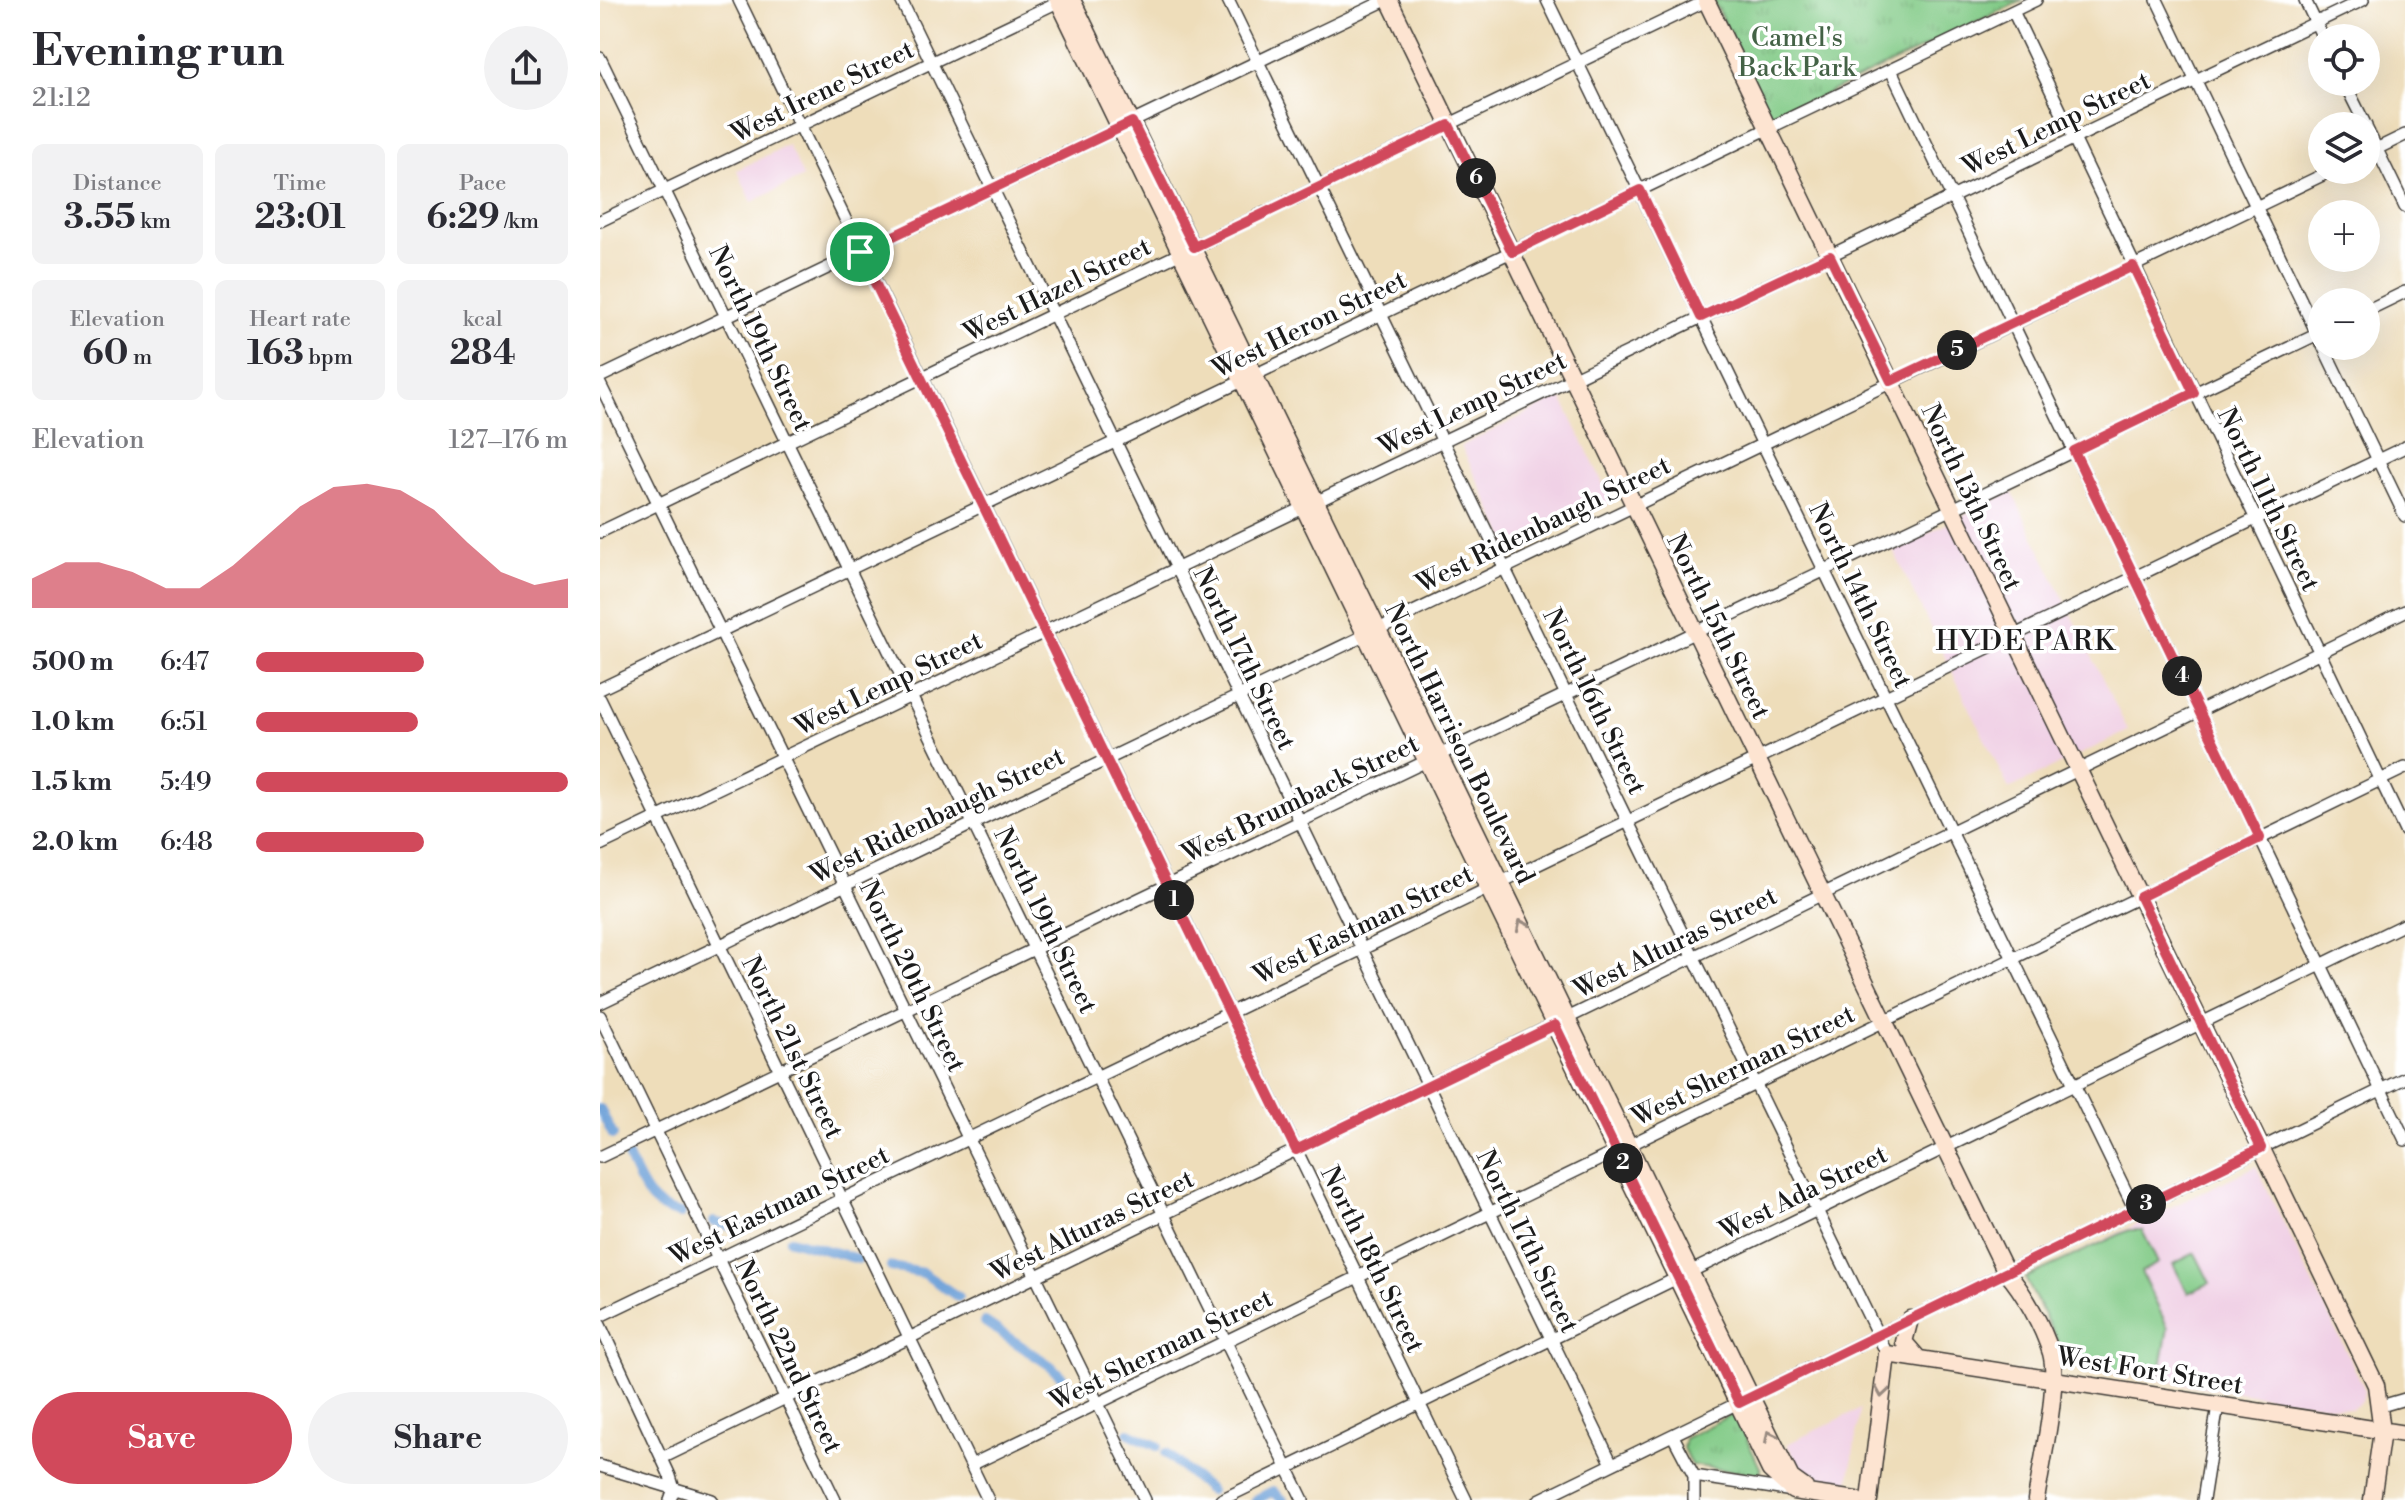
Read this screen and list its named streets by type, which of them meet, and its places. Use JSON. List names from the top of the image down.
{
  "streets": {
    "street": [
      "West Irene Street",
      "West Lemp Street",
      "West Hazel Street",
      "West Heron Street",
      "North 19th Street",
      "North 13th Street",
      "North 11th Street",
      "West Ridenbaugh Street",
      "North 14th Street",
      "North 15th Street",
      "North 17th Street",
      "North 16th Street",
      "North Harrison Boulevard",
      "West Brumback Street",
      "West Eastman Street",
      "West Alturas Street",
      "North 20th Street",
      "North 21st Street",
      "West Sherman Street",
      "West Ada Street",
      "North 18th Street",
      "North 22nd Street",
      "West Fort Street"
    ]
  },
  "crossings": [
    ["West Irene Street", "North 19th Street"],
    ["West Irene Street", "North 17th Street"],
    ["West Irene Street", "North Harrison Boulevard"],
    ["West Irene Street", "North 18th Street"],
    ["West Lemp Street", "North 19th Street"],
    ["West Lemp Street", "North 13th Street"],
    ["West Lemp Street", "North 11th Street"],
    ["West Lemp Street", "North 14th Street"],
    ["West Lemp Street", "North 15th Street"],
    ["West Lemp Street", "North 17th Street"],
    ["West Lemp Street", "North 16th Street"],
    ["West Lemp Street", "North Harrison Boulevard"],
    ["West Lemp Street", "North 20th Street"],
    ["West Lemp Street", "North 21st Street"],
    ["West Lemp Street", "North 18th Street"],
    ["West Hazel Street", "North 19th Street"],
    ["West Hazel Street", "North 13th Street"],
    ["West Hazel Street", "North 14th Street"],
    ["West Hazel Street", "North 15th Street"],
    ["West Hazel Street", "North 17th Street"],
    ["West Hazel Street", "North 16th Street"],
    ["West Hazel Street", "North Harrison Boulevard"],
    ["West Hazel Street", "North 20th Street"],
    ["West Hazel Street", "North 18th Street"],
    ["West Heron Street", "North 19th Street"],
    ["West Heron Street", "North 13th Street"],
    ["West Heron Street", "North 11th Street"],
    ["West Heron Street", "North 14th Street"],
    ["West Heron Street", "North 15th Street"],
    ["West Heron Street", "North 17th Street"],
    ["West Heron Street", "North 16th Street"],
    ["West Heron Street", "North Harrison Boulevard"],
    ["West Heron Street", "North 20th Street"],
    ["West Heron Street", "North 18th Street"],
    ["North 19th Street", "West Ridenbaugh Street"],
    ["North 19th Street", "West Brumback Street"],
    ["North 19th Street", "West Eastman Street"],
    ["North 19th Street", "West Alturas Street"],
    ["North 19th Street", "West Sherman Street"],
    ["North 19th Street", "West Ada Street"],
    ["North 13th Street", "West Ridenbaugh Street"],
    ["North 13th Street", "West Brumback Street"],
    ["North 13th Street", "West Eastman Street"],
    ["North 13th Street", "West Alturas Street"],
    ["North 13th Street", "West Sherman Street"],
    ["North 13th Street", "West Ada Street"],
    ["North 13th Street", "West Fort Street"],
    ["North 11th Street", "West Ridenbaugh Street"],
    ["North 11th Street", "West Brumback Street"],
    ["North 11th Street", "West Eastman Street"],
    ["North 11th Street", "West Alturas Street"],
    ["North 11th Street", "West Sherman Street"],
    ["West Ridenbaugh Street", "North 14th Street"],
    ["West Ridenbaugh Street", "North 15th Street"],
    ["West Ridenbaugh Street", "North 17th Street"],
    ["West Ridenbaugh Street", "North 16th Street"],
    ["West Ridenbaugh Street", "North Harrison Boulevard"],
    ["West Ridenbaugh Street", "North 20th Street"],
    ["West Ridenbaugh Street", "North 21st Street"],
    ["West Ridenbaugh Street", "North 18th Street"],
    ["North 14th Street", "West Brumback Street"],
    ["North 14th Street", "West Eastman Street"],
    ["North 14th Street", "West Alturas Street"],
    ["North 14th Street", "West Sherman Street"],
    ["North 14th Street", "West Ada Street"],
    ["North 15th Street", "West Brumback Street"],
    ["North 15th Street", "West Eastman Street"],
    ["North 15th Street", "West Alturas Street"],
    ["North 15th Street", "West Sherman Street"],
    ["North 15th Street", "West Ada Street"],
    ["North 15th Street", "West Fort Street"],
    ["North 17th Street", "West Brumback Street"],
    ["North 17th Street", "West Eastman Street"],
    ["North 17th Street", "West Alturas Street"],
    ["North 17th Street", "West Sherman Street"],
    ["North 17th Street", "West Ada Street"],
    ["North 16th Street", "West Brumback Street"],
    ["North 16th Street", "West Eastman Street"],
    ["North 16th Street", "West Alturas Street"],
    ["North 16th Street", "West Sherman Street"],
    ["North 16th Street", "West Ada Street"],
    ["North 16th Street", "West Fort Street"],
    ["North Harrison Boulevard", "West Brumback Street"],
    ["North Harrison Boulevard", "West Eastman Street"],
    ["North Harrison Boulevard", "West Alturas Street"],
    ["North Harrison Boulevard", "West Sherman Street"],
    ["North Harrison Boulevard", "West Ada Street"],
    ["West Brumback Street", "North 20th Street"],
    ["West Brumback Street", "North 21st Street"],
    ["West Brumback Street", "North 18th Street"],
    ["West Brumback Street", "North 22nd Street"],
    ["West Eastman Street", "North 20th Street"],
    ["West Eastman Street", "North 21st Street"],
    ["West Eastman Street", "North 18th Street"],
    ["West Eastman Street", "North 22nd Street"],
    ["West Alturas Street", "North 20th Street"],
    ["West Alturas Street", "North 21st Street"],
    ["West Alturas Street", "North 18th Street"],
    ["West Alturas Street", "North 22nd Street"],
    ["North 20th Street", "West Sherman Street"],
    ["North 21st Street", "West Sherman Street"],
    ["West Sherman Street", "North 18th Street"],
    ["West Ada Street", "North 18th Street"]
  ],
  "districts": ["HYDE PARK"],
  "parks": ["Camel's Back Park"],
  "page": {
    "heading": ["Evening run", "21:12"],
    "map_buttons": ["+", "−"],
    "stats": [
      ["Distance", "3.55 km"],
      ["Time", "23:01"],
      ["Pace", "6:29 /km"],
      ["Elevation", "60 m"],
      ["Heart rate", "163 bpm"],
      ["kcal", "284"]
    ],
    "pins": [
      "6",
      "5",
      "4",
      "1",
      "2",
      "3"
    ],
    "chart": ["Elevation", "127–176 m"],
    "list": [
      {
        "name": "500 m",
        "note": "6:47"
      },
      {
        "name": "1.0 km",
        "note": "6:51"
      },
      {
        "name": "1.5 km",
        "note": "5:49"
      },
      {
        "name": "2.0 km",
        "note": "6:48"
      }
    ],
    "buttons": ["Save", "Share"]
  }
}
